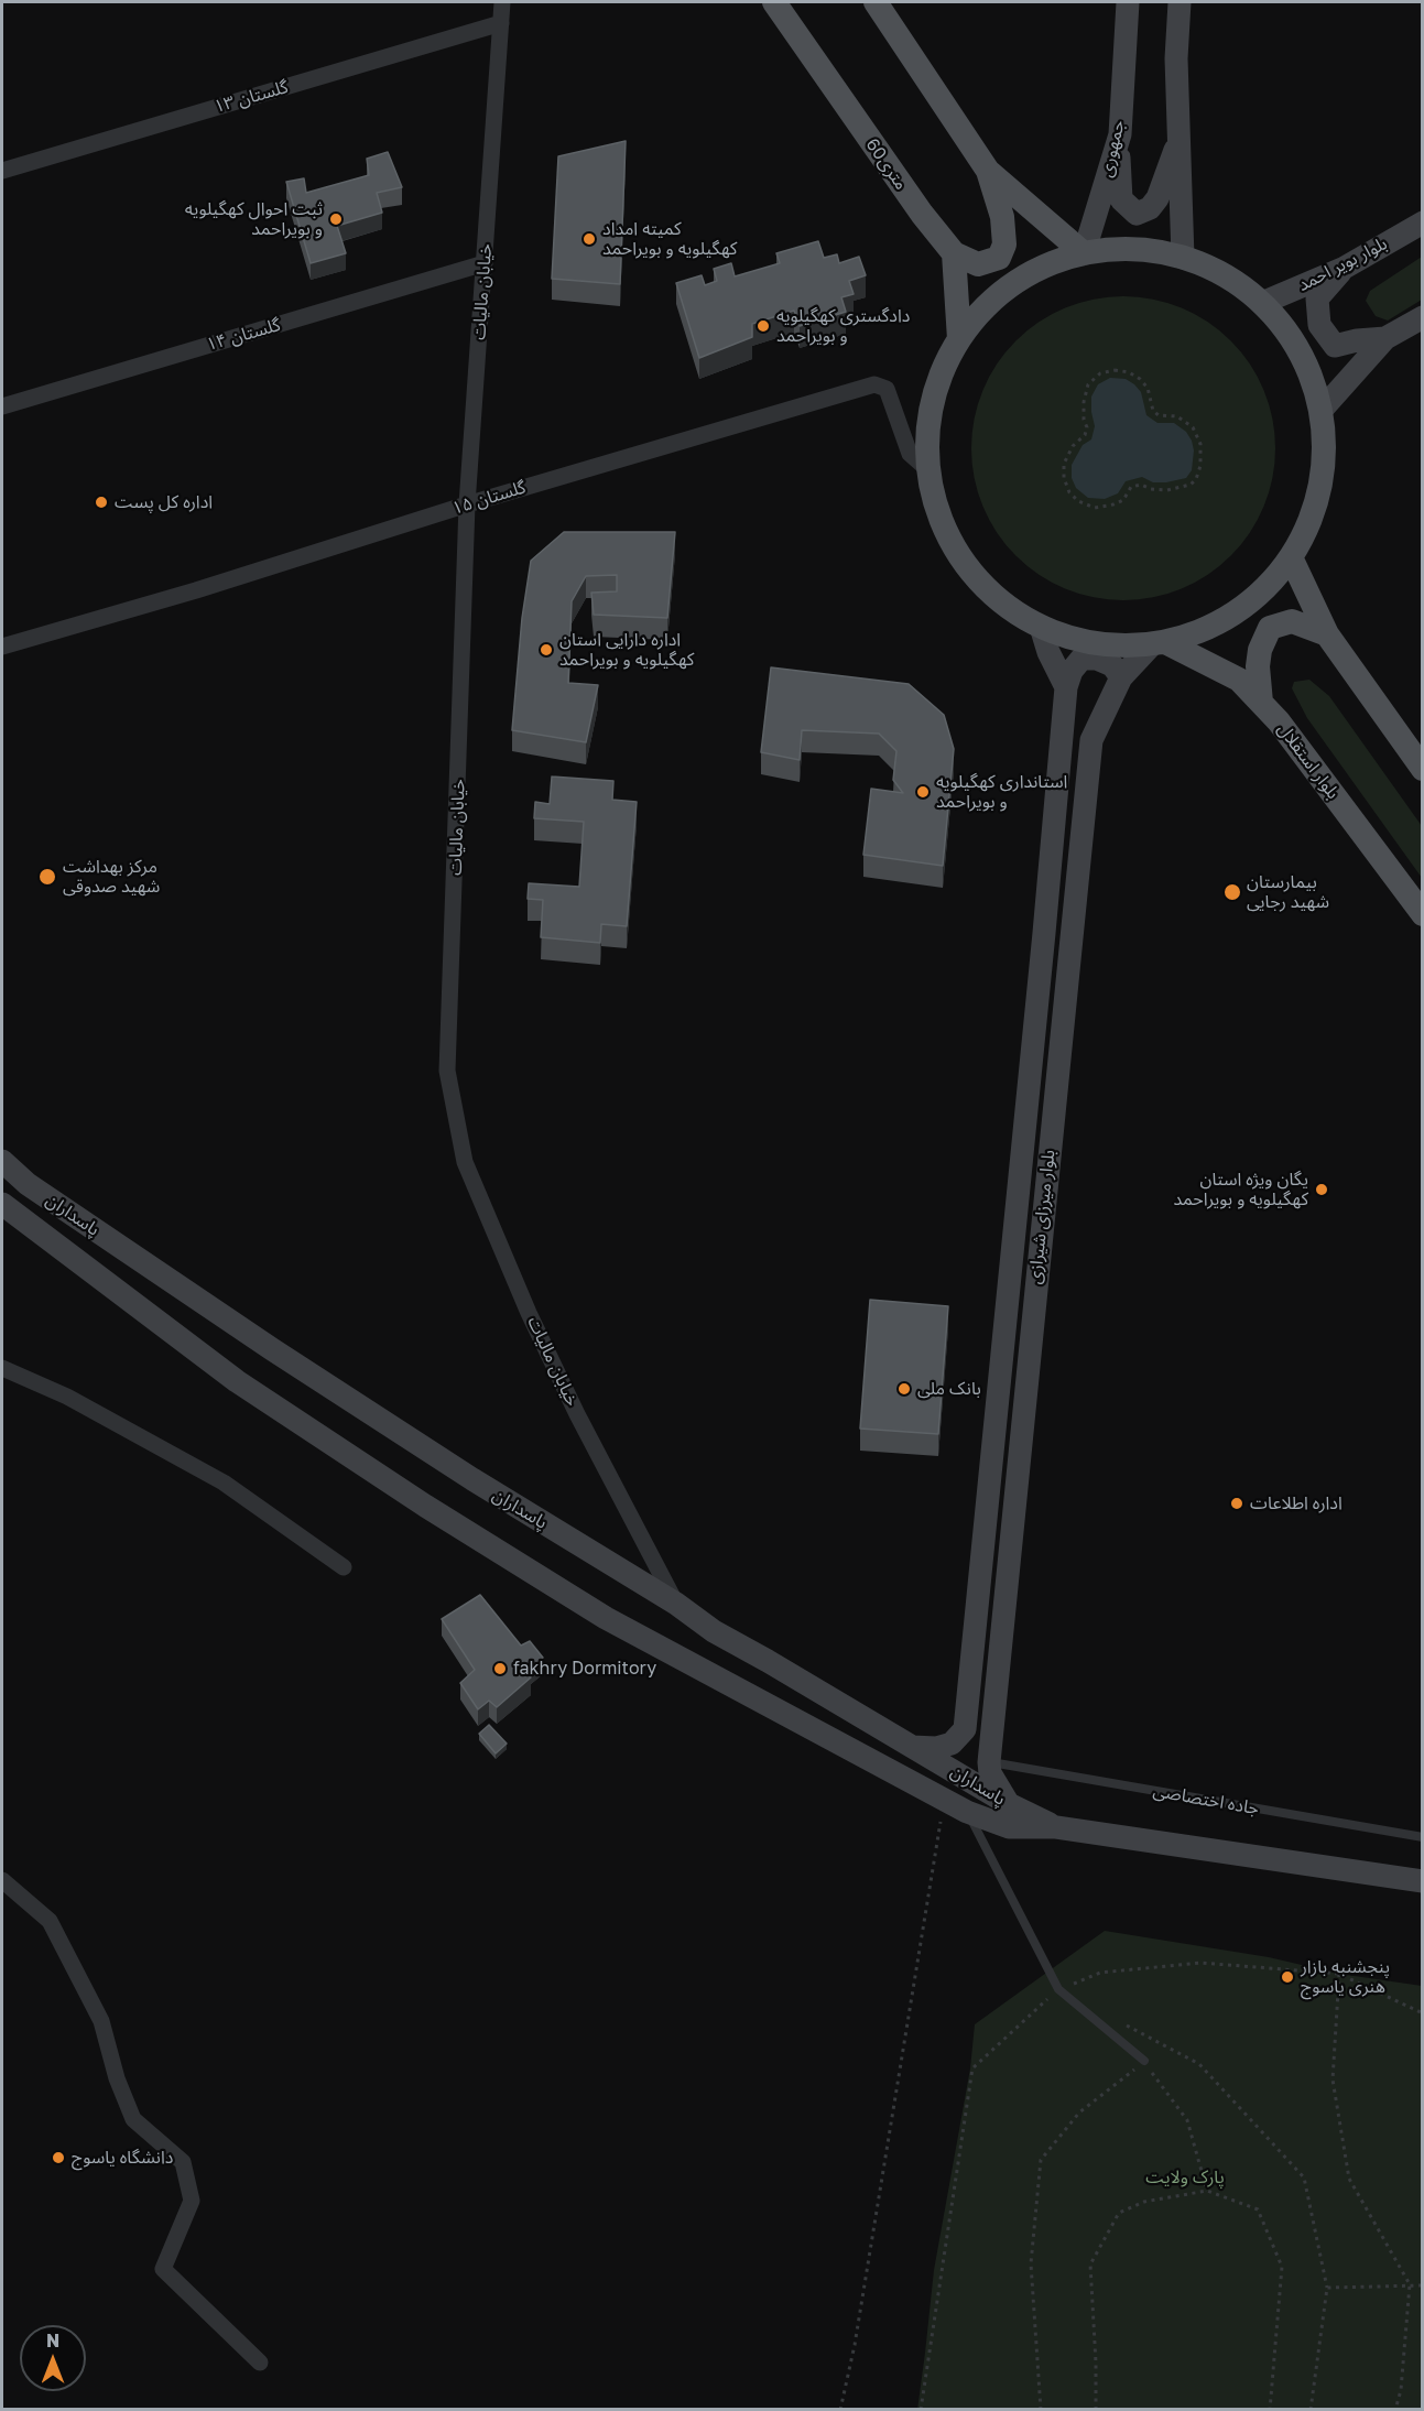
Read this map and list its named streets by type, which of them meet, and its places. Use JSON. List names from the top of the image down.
{
  "streets": {
    "main road": [
      "جمهوری",
      "60متری",
      "بلوار بویر احمد",
      "بلوار استقلال",
      "پاسداران",
      "بلوار میرزای شیرازی"
    ],
    "street": [
      "گلستان ۱۳",
      "خیابان مالیات",
      "گلستان ۱۴",
      "گلستان ۱۵"
    ],
    "lane": ["جاده اختصاصی"]
  },
  "crossings": [
    ["گلستان ۱۳", "خیابان مالیات"],
    ["خیابان مالیات", "گلستان ۱۴"],
    ["خیابان مالیات", "گلستان ۱۵"],
    ["خیابان مالیات", "پاسداران"],
    ["بلوار استقلال", "بلوار میرزای شیرازی"],
    ["پاسداران", "بلوار میرزای شیرازی"],
    ["بلوار میرزای شیرازی", "جاده اختصاصی"]
  ],
  "parks": ["پارک ولایت"],
  "places": [
    "ثبت احوال کهگیلویه و بویراحمد",
    "کمیته امداد کهگیلویه و بویراحمد",
    "دادگستری کهگیلویه و بویراحمد",
    "اداره کل پست",
    "اداره دارایی استان کهگیلویه و بویراحمد",
    "استانداری کهگیلویه و بویراحمد",
    "مرکز بهداشت شهید صدوقی",
    "بیمارستان شهید رجایی",
    "یگان ویژه استان کهگیلویه و بویراحمد",
    "بانک ملی",
    "اداره اطلاعات",
    "fakhry Dormitory",
    "پنجشنبه بازار هنری یاسوج",
    "دانشگاه یاسوج"
  ],
  "north": "top"
}
